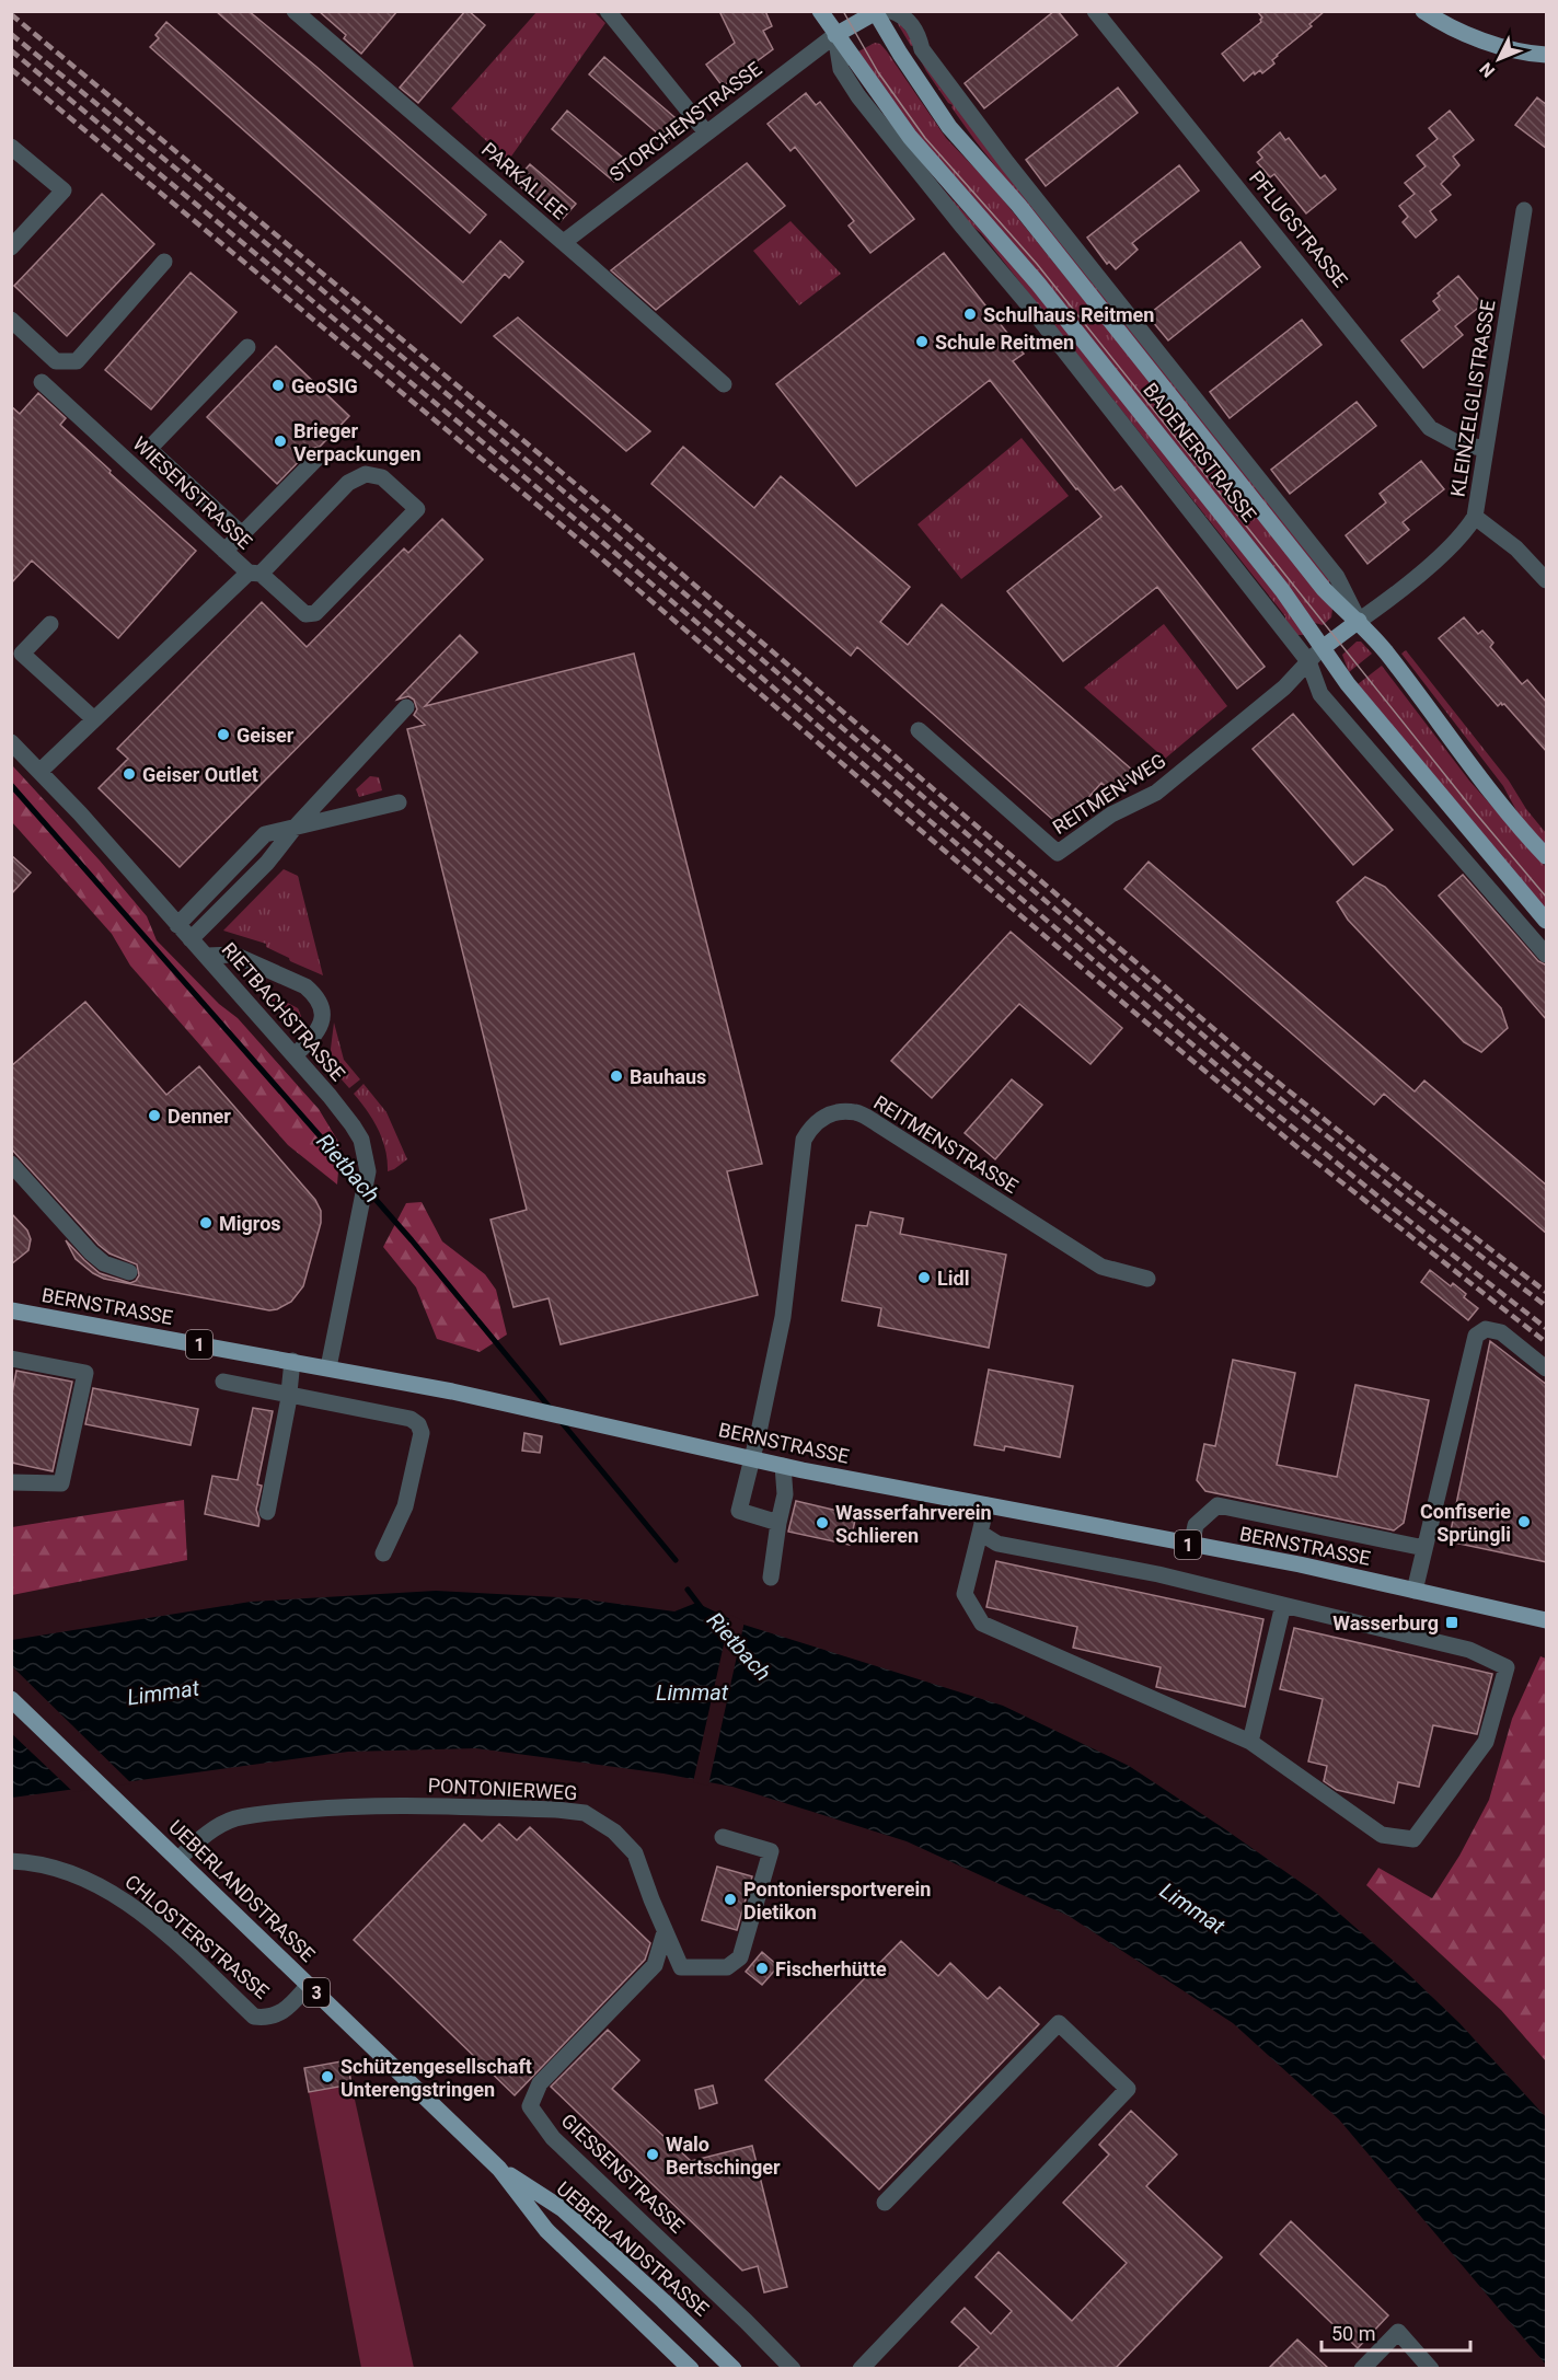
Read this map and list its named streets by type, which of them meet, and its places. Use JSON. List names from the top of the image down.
{
  "streets": {
    "main road": [
      "BADENERSTRASSE",
      "BERNSTRASSE",
      "1",
      "UEBERLANDSTRASSE",
      "3"
    ],
    "street": [
      "STORCHENSTRASSE",
      "PARKALLEE",
      "PFLUGSTRASSE",
      "KLEINZELGLISTRASSE",
      "WIESENSTRASSE",
      "REITMEN-WEG",
      "RIETBACHSTRASSE",
      "REITMENSTRASSE",
      "PONTONIERWEG",
      "CHLOSTERSTRASSE",
      "GIESSENSTRASSE"
    ]
  },
  "crossings": [
    ["STORCHENSTRASSE", "PARKALLEE"],
    ["STORCHENSTRASSE", "BADENERSTRASSE"],
    ["PFLUGSTRASSE", "KLEINZELGLISTRASSE"],
    ["KLEINZELGLISTRASSE", "BADENERSTRASSE"],
    ["BADENERSTRASSE", "REITMEN-WEG"],
    ["WIESENSTRASSE", "RIETBACHSTRASSE"],
    ["RIETBACHSTRASSE", "BERNSTRASSE"],
    ["REITMENSTRASSE", "BERNSTRASSE"],
    ["PONTONIERWEG", "UEBERLANDSTRASSE"],
    ["PONTONIERWEG", "GIESSENSTRASSE"],
    ["UEBERLANDSTRASSE", "CHLOSTERSTRASSE"]
  ],
  "water": ["Rietbach", "Limmat"],
  "places": {
    "other": [
      "Schulhaus Reitmen",
      "Schule Reitmen",
      "GeoSIG",
      "Brieger Verpackungen",
      "Geiser",
      "Geiser Outlet",
      "Bauhaus",
      "Denner",
      "Migros",
      "Lidl",
      "Confiserie Sprüngli",
      "Wasserfahrverein Schlieren",
      "Pontoniersportverein Dietikon",
      "Fischerhütte",
      "Schützengesellschaft Unterengstringen",
      "Walo Bertschinger"
    ],
    "transit": ["Wasserburg"]
  },
  "scale_bar": "50 m",
  "north": "bottom left"
}
